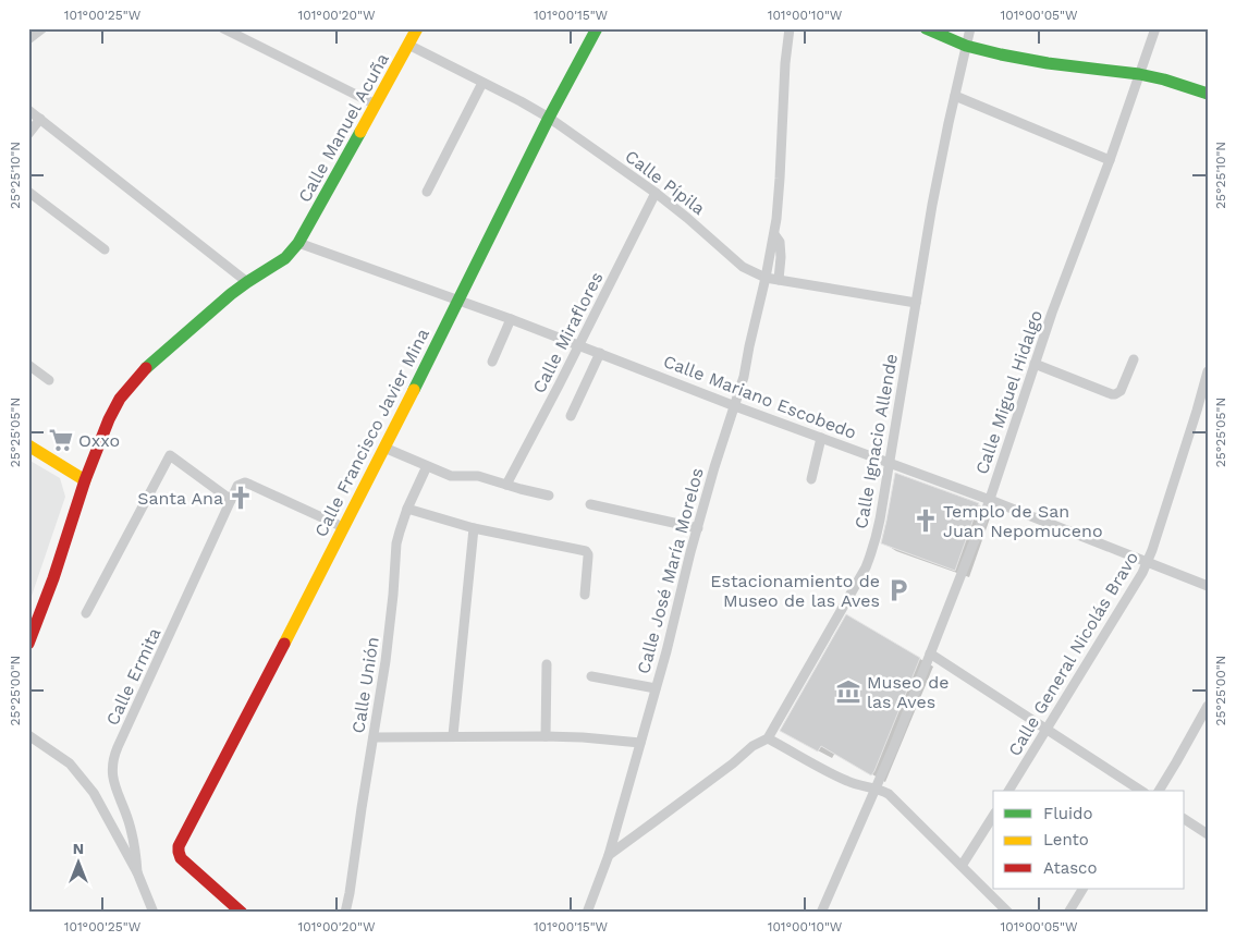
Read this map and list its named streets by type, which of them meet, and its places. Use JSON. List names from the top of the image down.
{
  "streets": {
    "street": [
      "Calle Manuel Acuña",
      "Calle Pípila",
      "Calle Miraflores",
      "Calle Miguel Hidalgo",
      "Calle Mariano Escobedo",
      "Calle Francisco Javier Mina",
      "Calle Ignacio Allende",
      "Calle José María Morelos",
      "Calle General Nicolás Bravo",
      "Calle Ermita",
      "Calle Unión"
    ]
  },
  "crossings": [
    ["Calle Manuel Acuña", "Calle Pípila"],
    ["Calle Manuel Acuña", "Calle Mariano Escobedo"],
    ["Calle Pípila", "Calle Miraflores"],
    ["Calle Pípila", "Calle Francisco Javier Mina"],
    ["Calle Pípila", "Calle Ignacio Allende"],
    ["Calle Pípila", "Calle José María Morelos"],
    ["Calle Miraflores", "Calle Mariano Escobedo"],
    ["Calle Miguel Hidalgo", "Calle Mariano Escobedo"],
    ["Calle Mariano Escobedo", "Calle Francisco Javier Mina"],
    ["Calle Mariano Escobedo", "Calle Ignacio Allende"],
    ["Calle Mariano Escobedo", "Calle José María Morelos"],
    ["Calle Mariano Escobedo", "Calle General Nicolás Bravo"],
    ["Calle Francisco Javier Mina", "Calle Ermita"],
    ["Calle Ignacio Allende", "Calle José María Morelos"]
  ],
  "places": {
    "supermarket": ["Oxxo"],
    "church": ["Santa Ana", "Templo de San Juan Nepomuceno"],
    "parking": ["Estacionamiento de Museo de las Aves"],
    "museum": ["Museo de las Aves"]
  },
  "legend": ["Fluido", "Lento", "Atasco"],
  "north": "top",
  "coordinates": [
    "101°00'25\"W",
    "101°00'20\"W",
    "101°00'15\"W",
    "101°00'10\"W",
    "101°00'05\"W",
    "25°25'10\"N",
    "25°25'05\"N",
    "25°25'00\"N"
  ]
}
